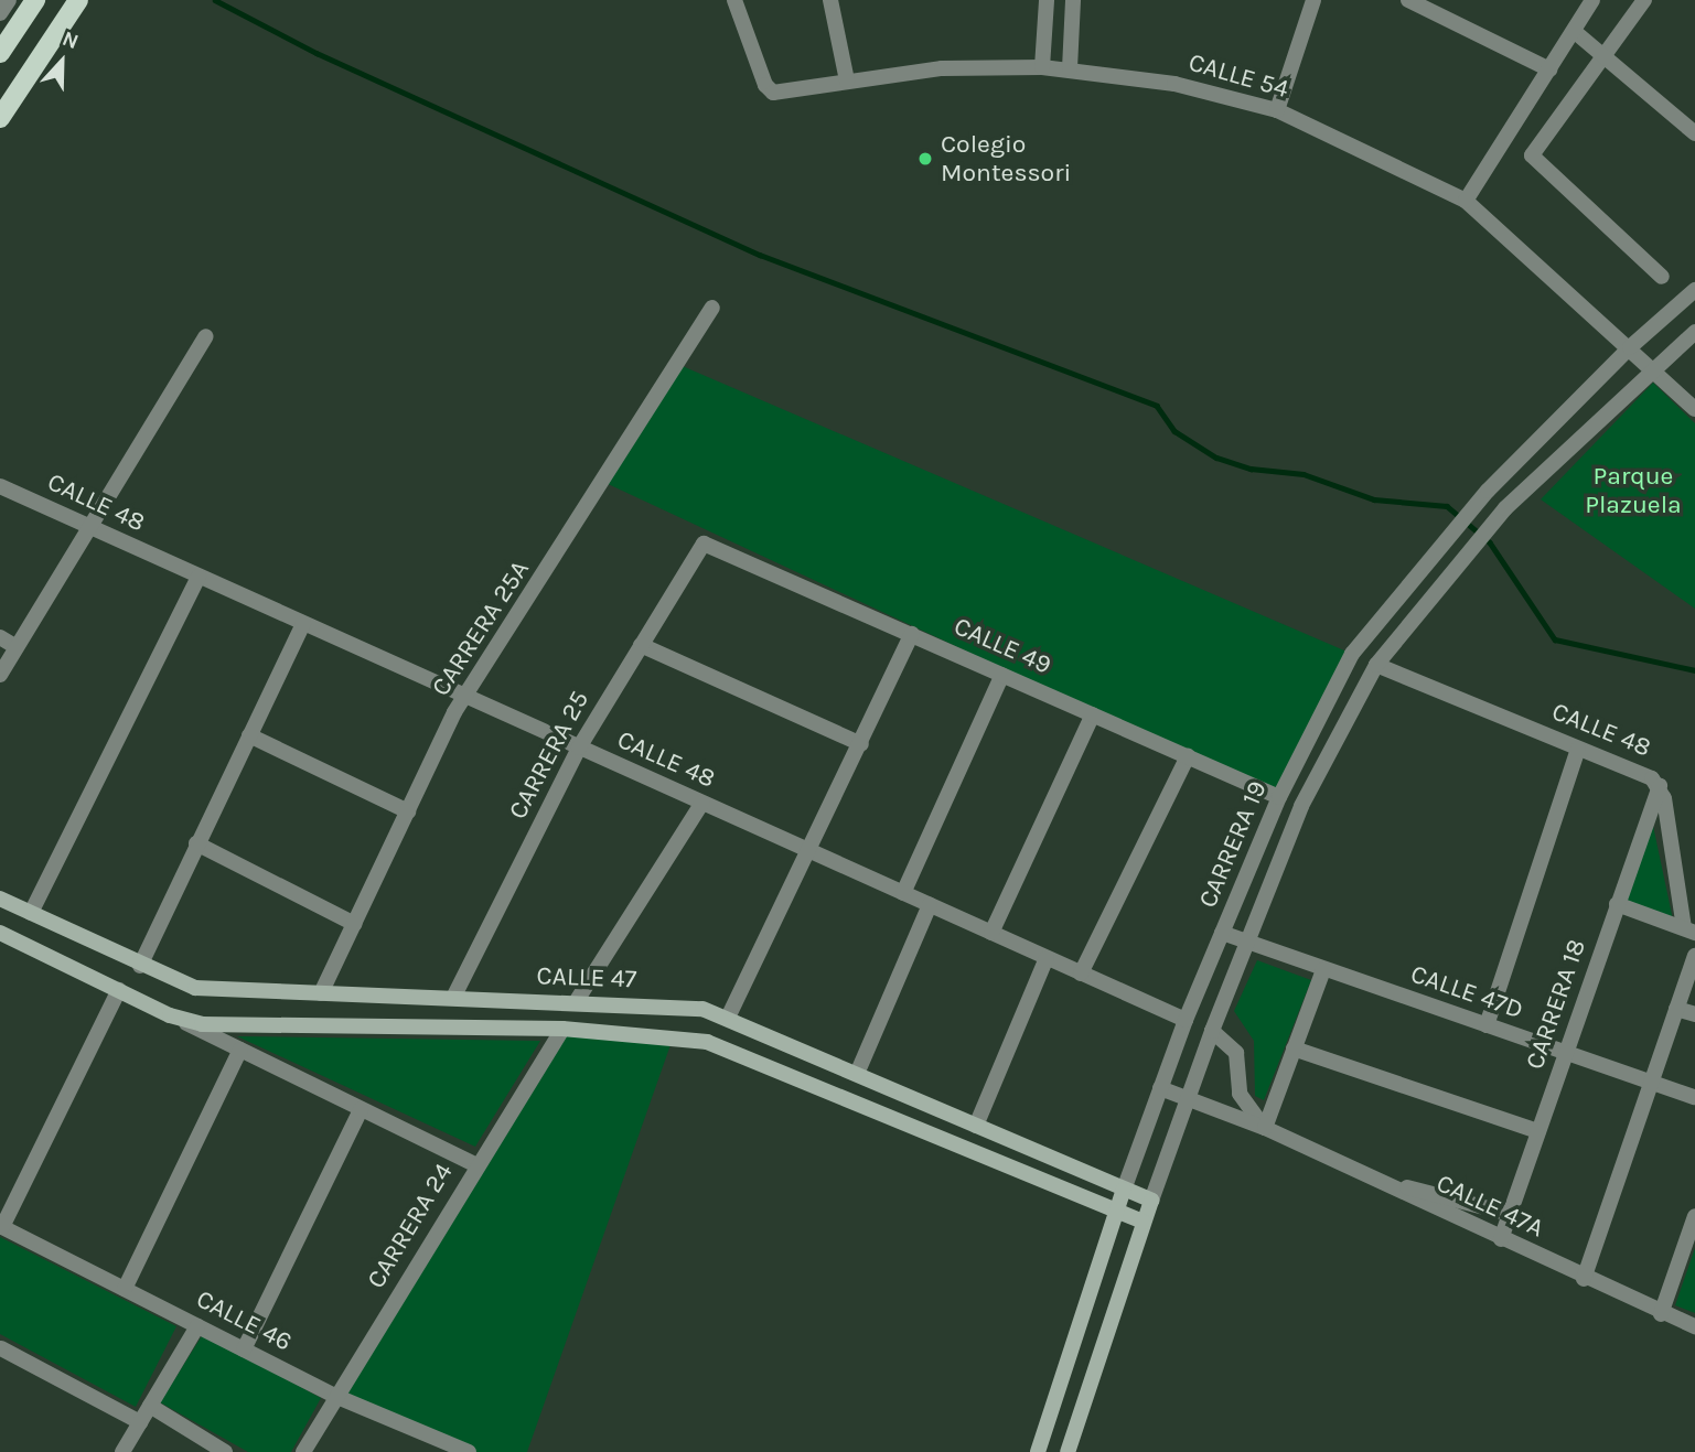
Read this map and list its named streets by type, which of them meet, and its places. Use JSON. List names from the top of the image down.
{
  "streets": {
    "main road": ["CARRERA 19", "CALLE 47"],
    "street": [
      "CALLE 54",
      "CALLE 48",
      "CARRERA 25A",
      "CALLE 49",
      "CARRERA 25",
      "CALLE 47D",
      "CARRERA 18",
      "CALLE 47A",
      "CARRERA 24",
      "CALLE 46"
    ]
  },
  "crossings": [
    ["CALLE 54", "CARRERA 19"],
    ["CALLE 48", "CARRERA 25A"],
    ["CALLE 48", "CARRERA 25"],
    ["CALLE 48", "CARRERA 19"],
    ["CALLE 48", "CARRERA 18"],
    ["CARRERA 25A", "CALLE 47"],
    ["CALLE 49", "CARRERA 25"],
    ["CALLE 49", "CARRERA 19"],
    ["CARRERA 25", "CALLE 47"],
    ["CARRERA 19", "CALLE 47"],
    ["CARRERA 19", "CALLE 47D"],
    ["CARRERA 19", "CALLE 47A"],
    ["CALLE 47", "CARRERA 24"],
    ["CALLE 47D", "CARRERA 18"],
    ["CARRERA 18", "CALLE 47A"],
    ["CARRERA 24", "CALLE 46"]
  ],
  "parks": ["Parque Plazuela"],
  "places": ["Colegio Montessori"],
  "north": "top"
}
